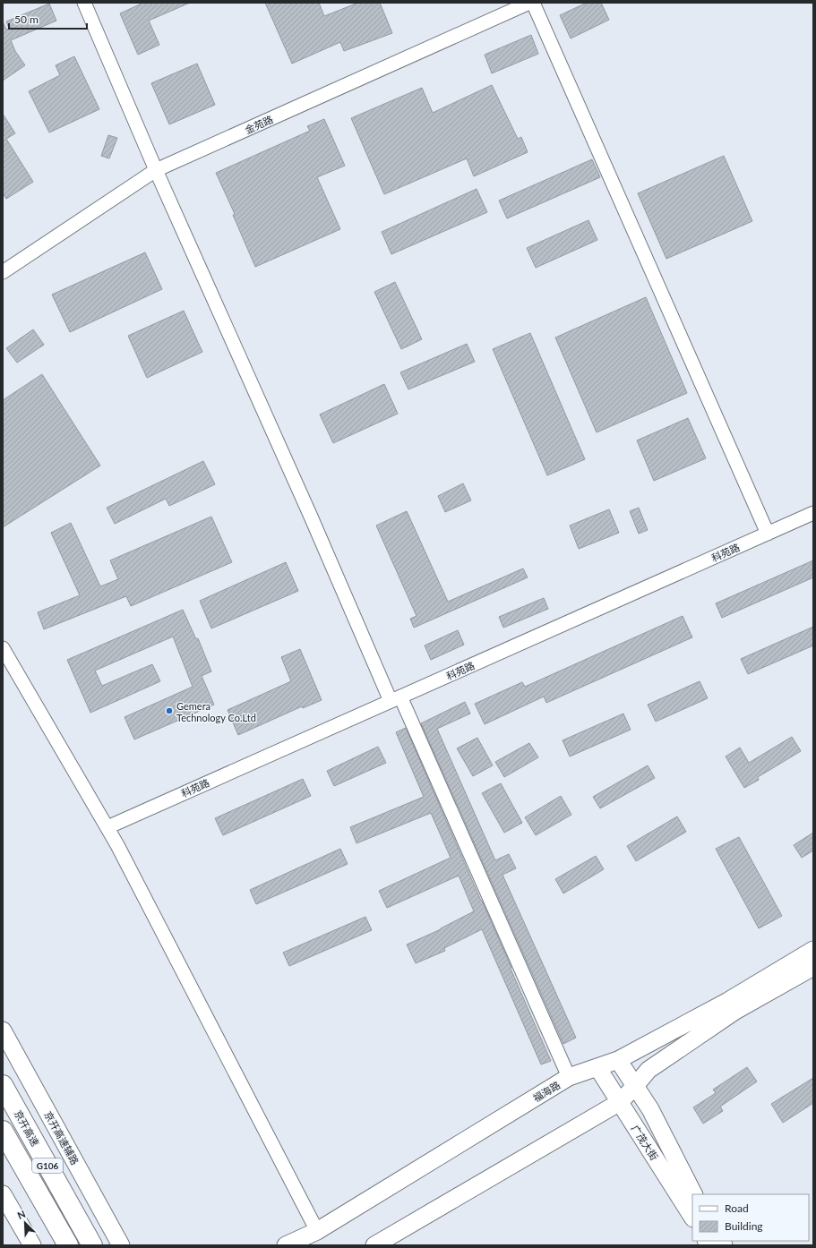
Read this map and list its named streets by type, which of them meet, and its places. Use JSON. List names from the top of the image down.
{
  "streets": {
    "highway": ["京开高速", "G106"],
    "main road": ["福海路", "京开高速辅路", "广茂大街"],
    "street": ["金苑路", "科苑路"]
  },
  "crossings": [
    ["福海路", "广茂大街"]
  ],
  "places": ["Gemera Technology Co.Ltd"],
  "legend": ["Road", "Building"],
  "scale_bar": "50 m",
  "north": "top left"
}
